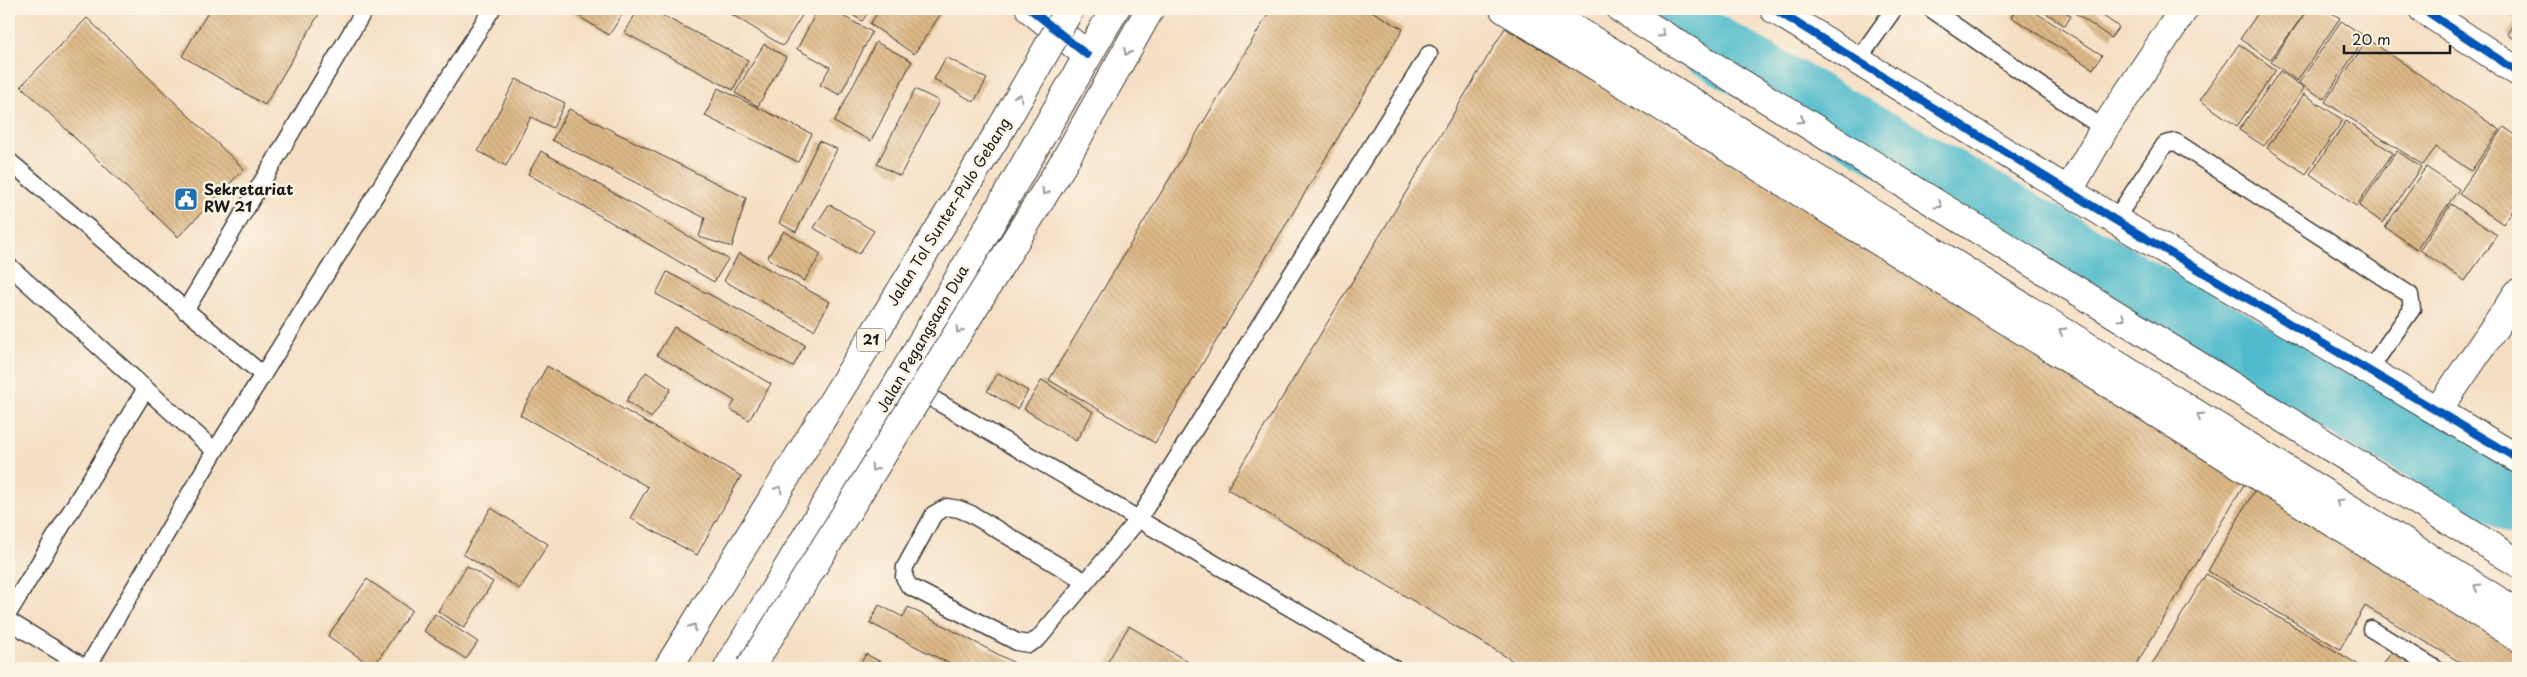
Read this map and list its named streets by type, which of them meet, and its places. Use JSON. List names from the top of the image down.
{
  "streets": {
    "main road": ["Jalan Tol Sunter–Pulo Gebang", "Jalan Pegangsaan Dua", "21"]
  },
  "places": {
    "public building": ["Sekretariat RW 21"]
  },
  "scale_bar": "20 m"
}
